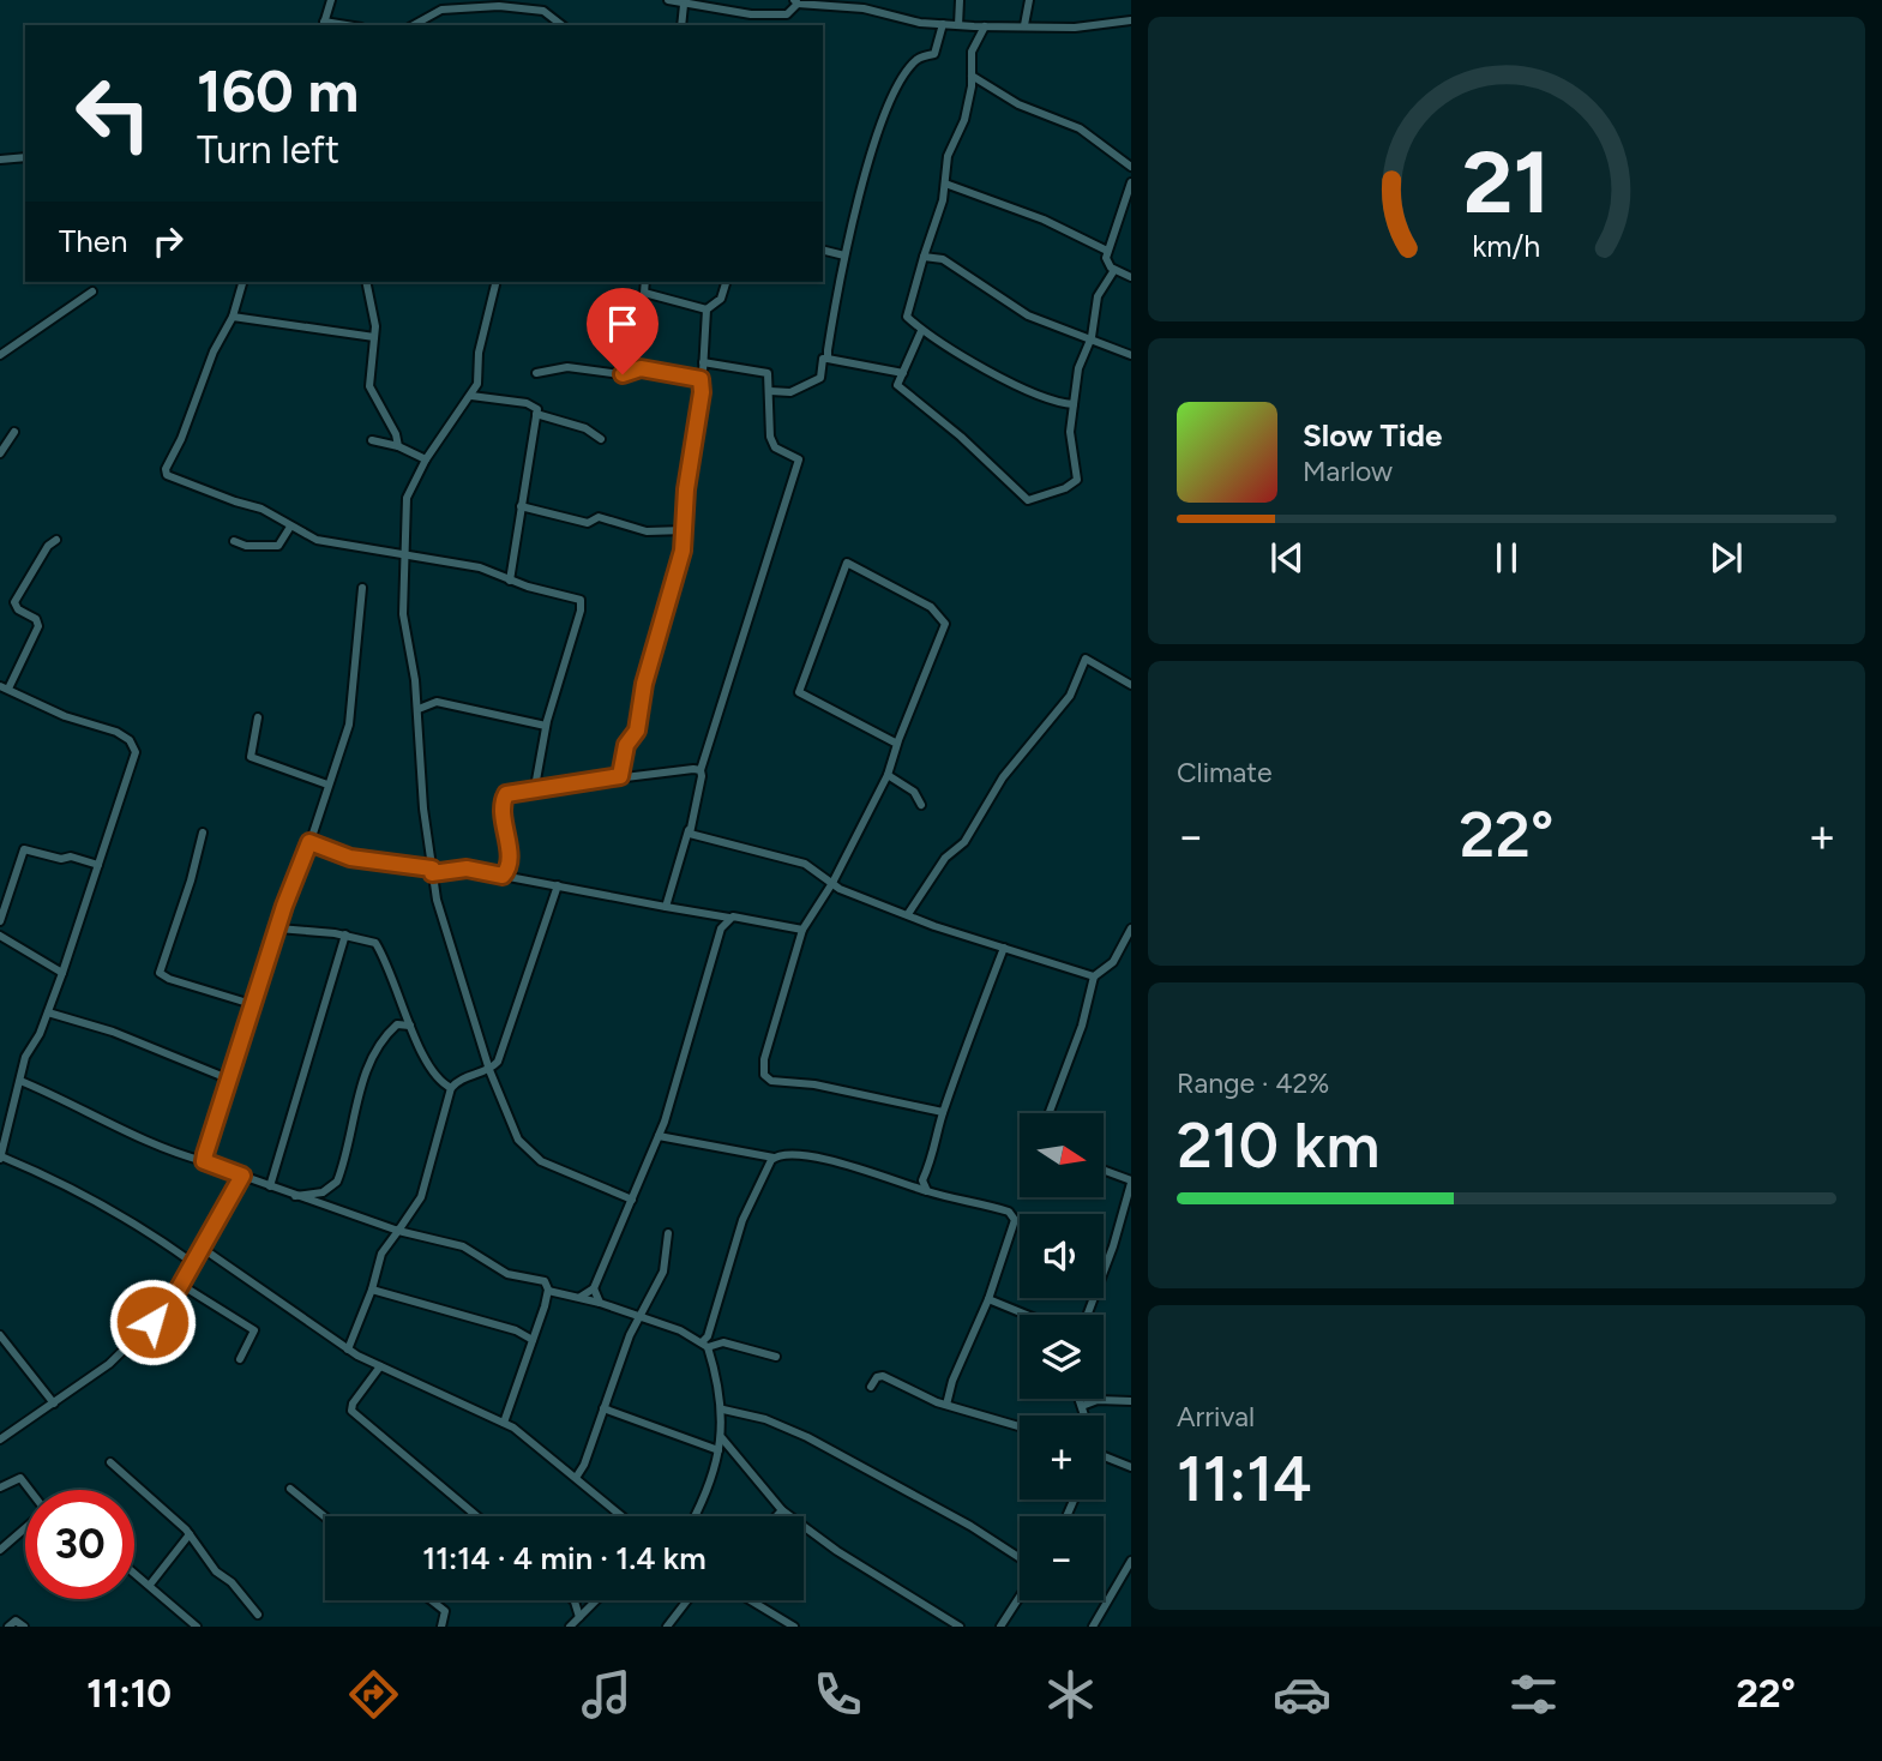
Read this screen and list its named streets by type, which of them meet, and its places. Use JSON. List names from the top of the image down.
{
  "north": "right",
  "page": {
    "turn": ["160 m", "Turn left"],
    "then": "Then",
    "song": ["Slow Tide", "Marlow"],
    "tile": [
      "Climate",
      ["Range · 42%", "210 km"],
      ["Arrival", "11:14"]
    ],
    "heat": ["−", "22°", "+"],
    "map_buttons": ["+", "−"],
    "limit": "30",
    "trip": "11:14 · 4 min · 1.4 km",
    "tabs": ["11:10", "22°"],
    "gauge": ["21", "km/h"]
  }
}
